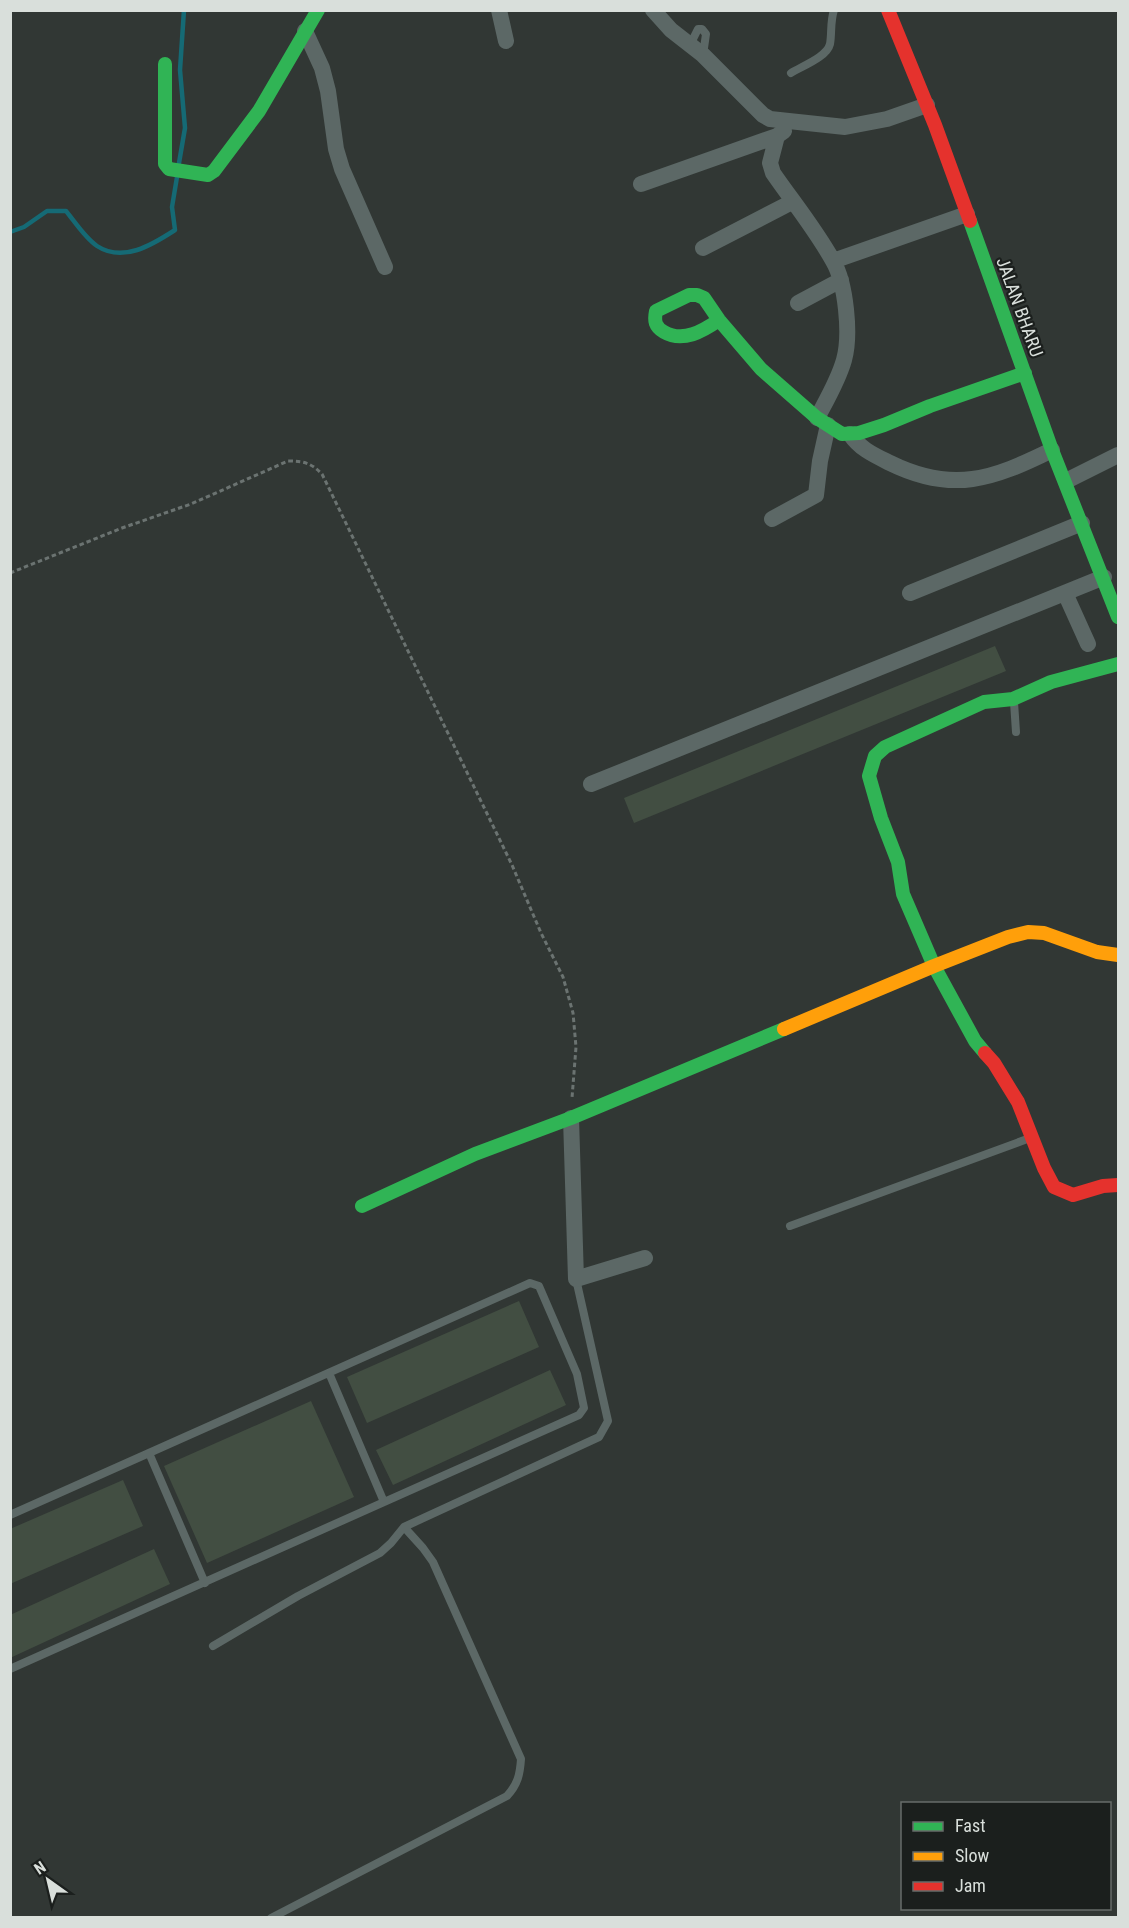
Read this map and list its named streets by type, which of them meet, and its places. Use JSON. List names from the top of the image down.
{
  "streets": {
    "street": ["JALAN BHARU"]
  },
  "legend": ["Fast", "Slow", "Jam"],
  "north": "top left"
}
